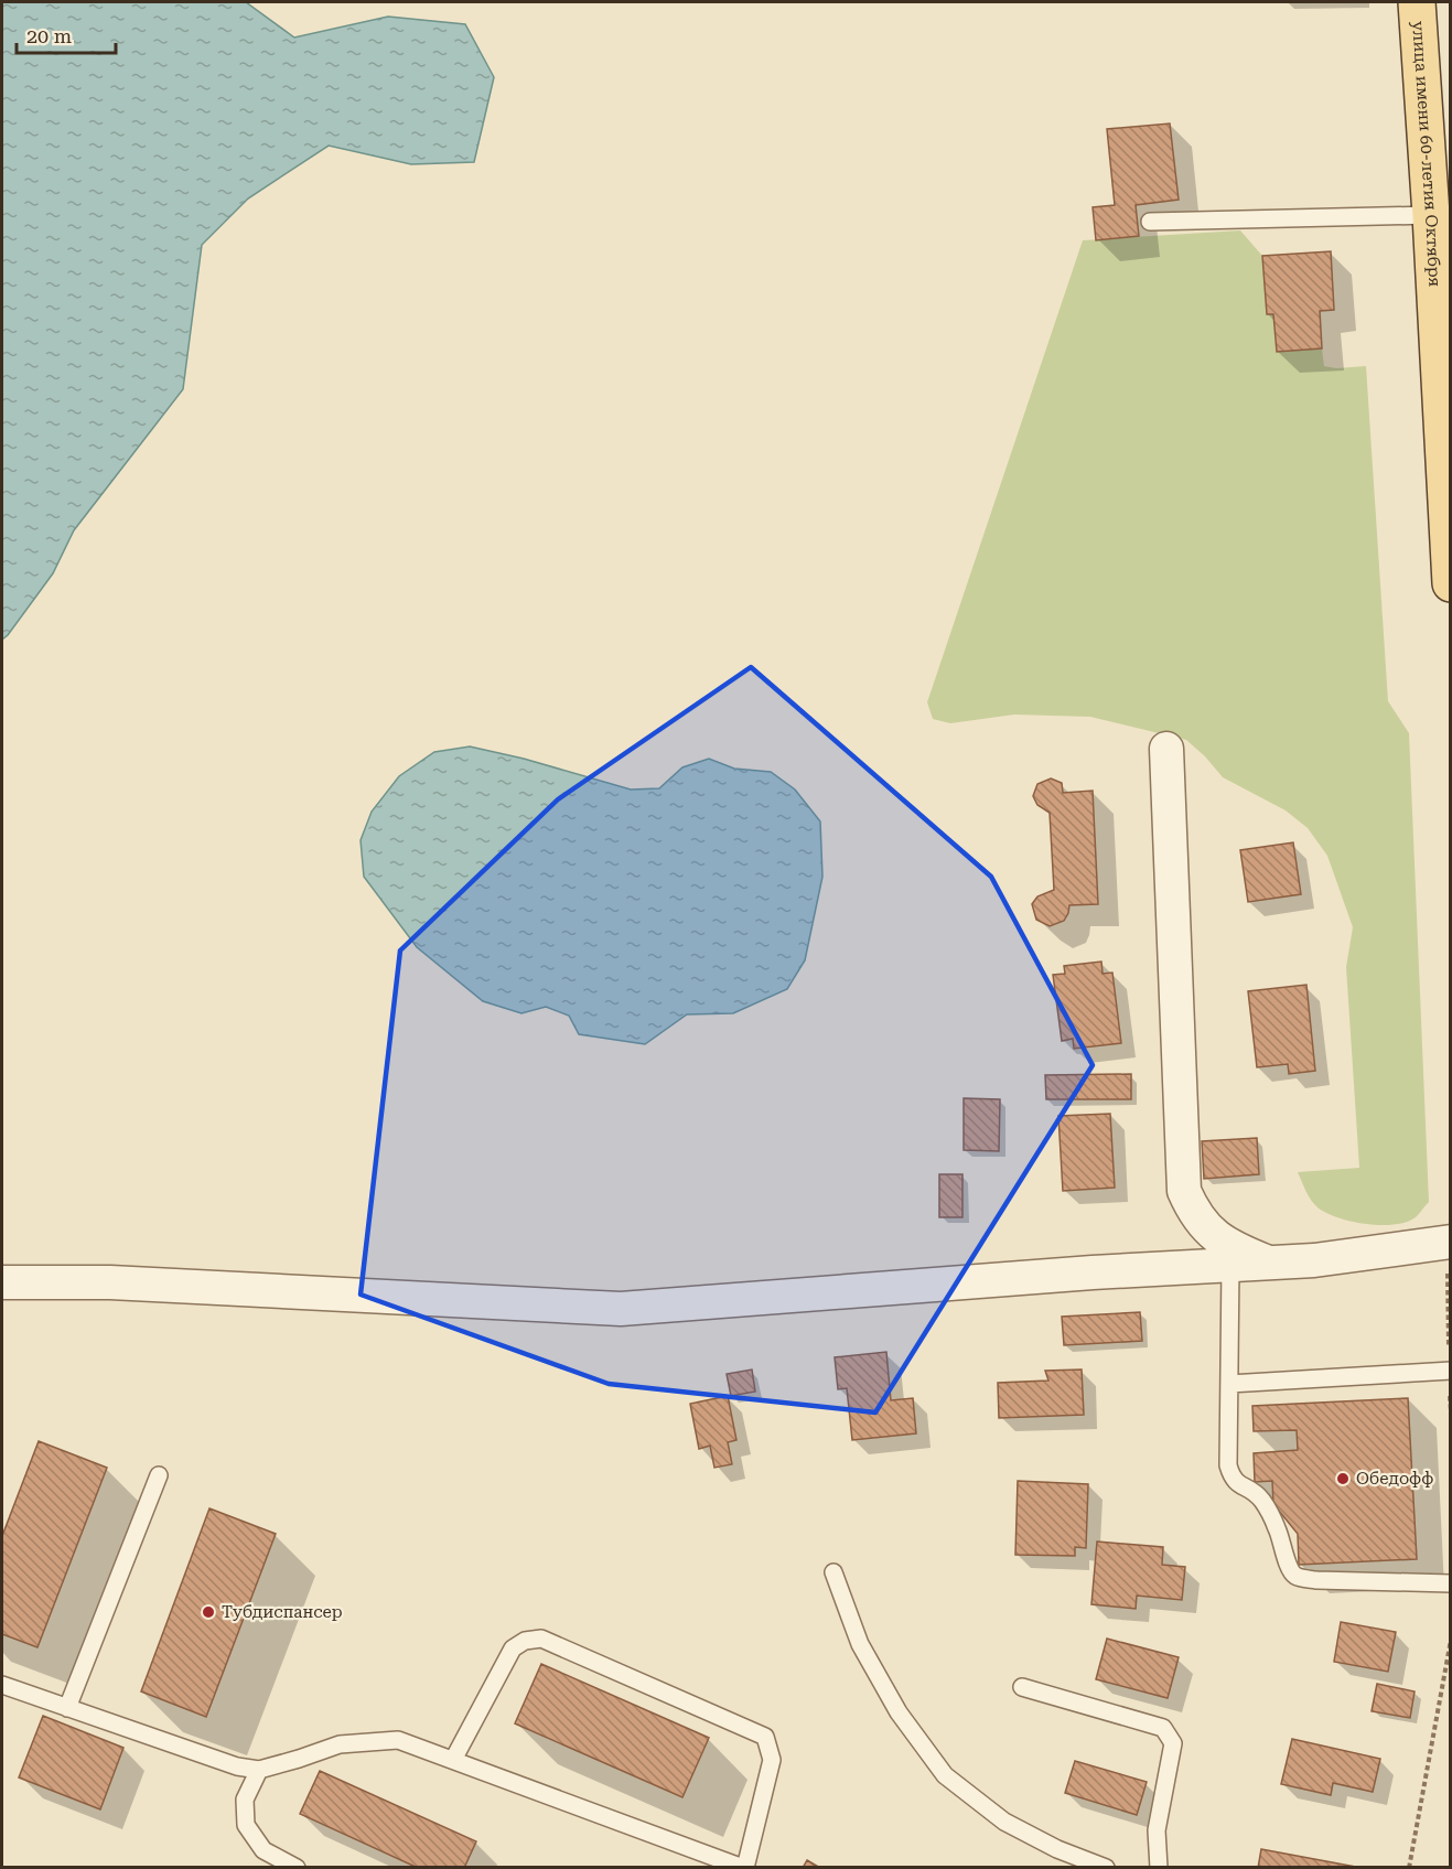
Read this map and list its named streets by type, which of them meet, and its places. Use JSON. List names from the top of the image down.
{
  "streets": {
    "main road": ["улица имени 60-летия Октября"]
  },
  "places": ["Обедофф", "Тубдиспансер"],
  "scale_bar": "20 m"
}
